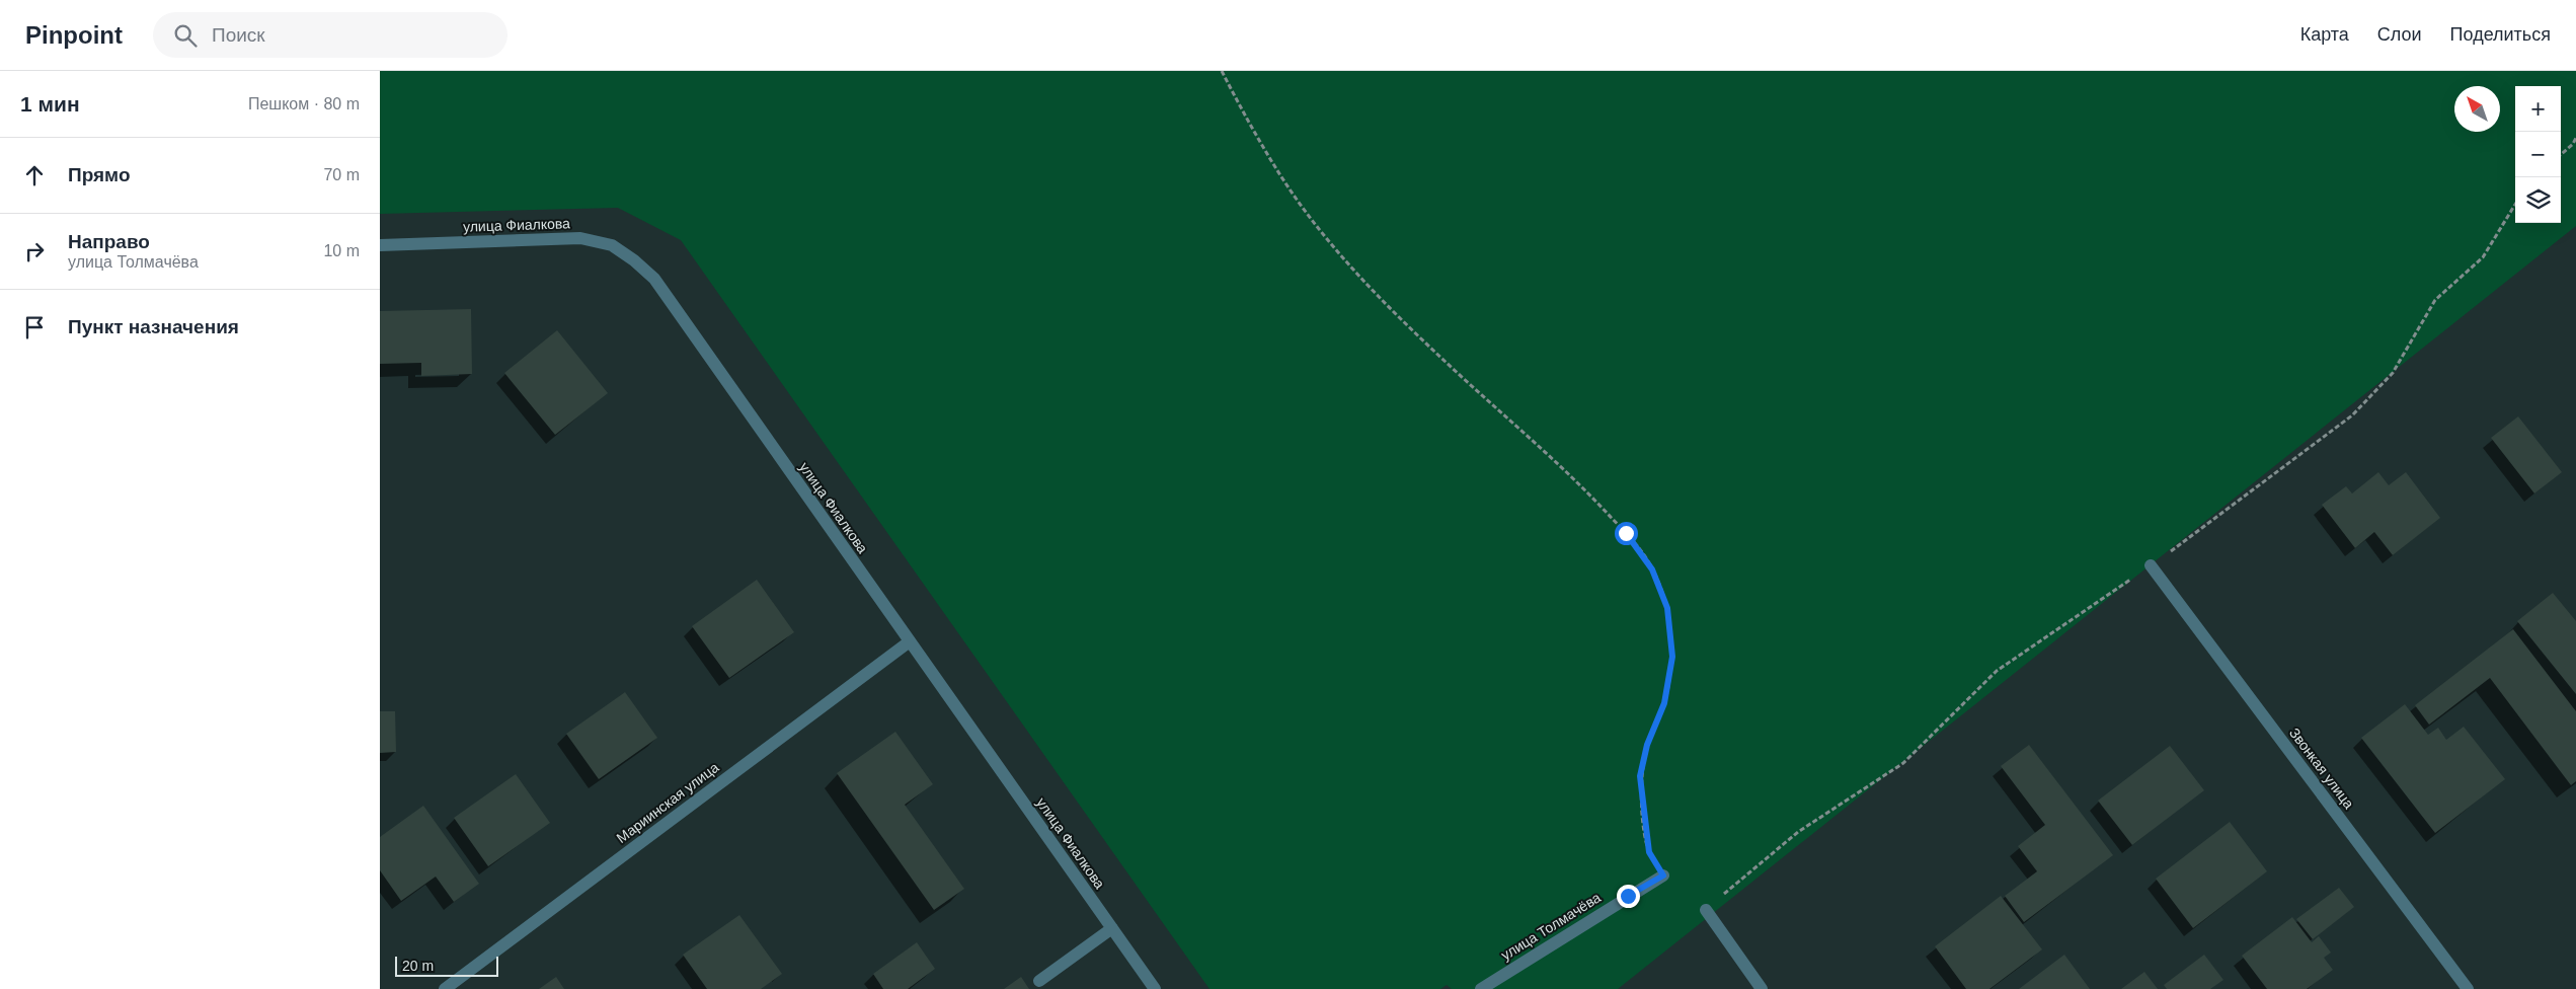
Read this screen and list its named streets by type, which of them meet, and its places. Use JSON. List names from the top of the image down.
{
  "streets": {
    "street": [
      "улица Фиалкова",
      "Звонкая улица",
      "Мариинская улица",
      "улица Толмачёва"
    ]
  },
  "crossings": [
    ["улица Фиалкова", "Мариинская улица"]
  ],
  "scale_bar": "20 m",
  "north": "top left",
  "page": {
    "header": "Pinpoint",
    "search": "Поиск",
    "nav": ["Карта", "Слои", "Поделиться"],
    "heading": ["1 мин", "Пешком · 80 m"],
    "map_buttons": ["+", "−"],
    "list": [
      ["Прямо", "70 m"],
      ["Направо", "улица Толмачёва", "10 m"],
      "Пункт назначения"
    ],
    "scale": "20 m"
  }
}
